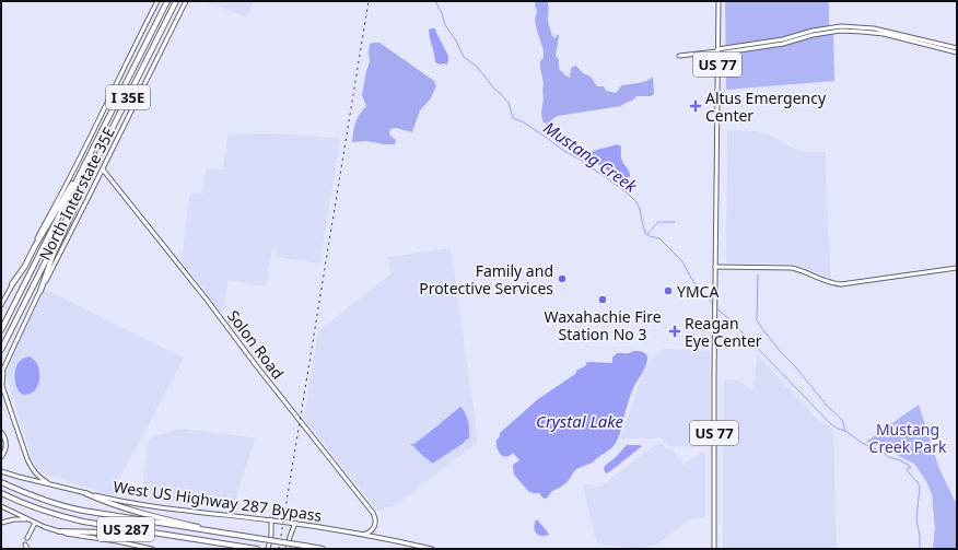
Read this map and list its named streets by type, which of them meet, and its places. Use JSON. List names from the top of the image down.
{
  "streets": {
    "highway": ["I 35E", "US 287"],
    "main road": [
      "US 77",
      "North Interstate 35E",
      "Solon Road",
      "West US Highway 287 Bypass"
    ]
  },
  "crossings": [
    ["North Interstate 35E", "Solon Road"],
    ["Solon Road", "West US Highway 287 Bypass"]
  ],
  "water": ["Mustang Creek", "Crystal Lake"],
  "parks": ["Mustang Creek Park"],
  "places": {
    "health": ["Altus Emergency Center", "Reagan Eye Center"],
    "other": ["Family and Protective Services", "YMCA", "Waxahachie Fire Station No 3"]
  }
}
